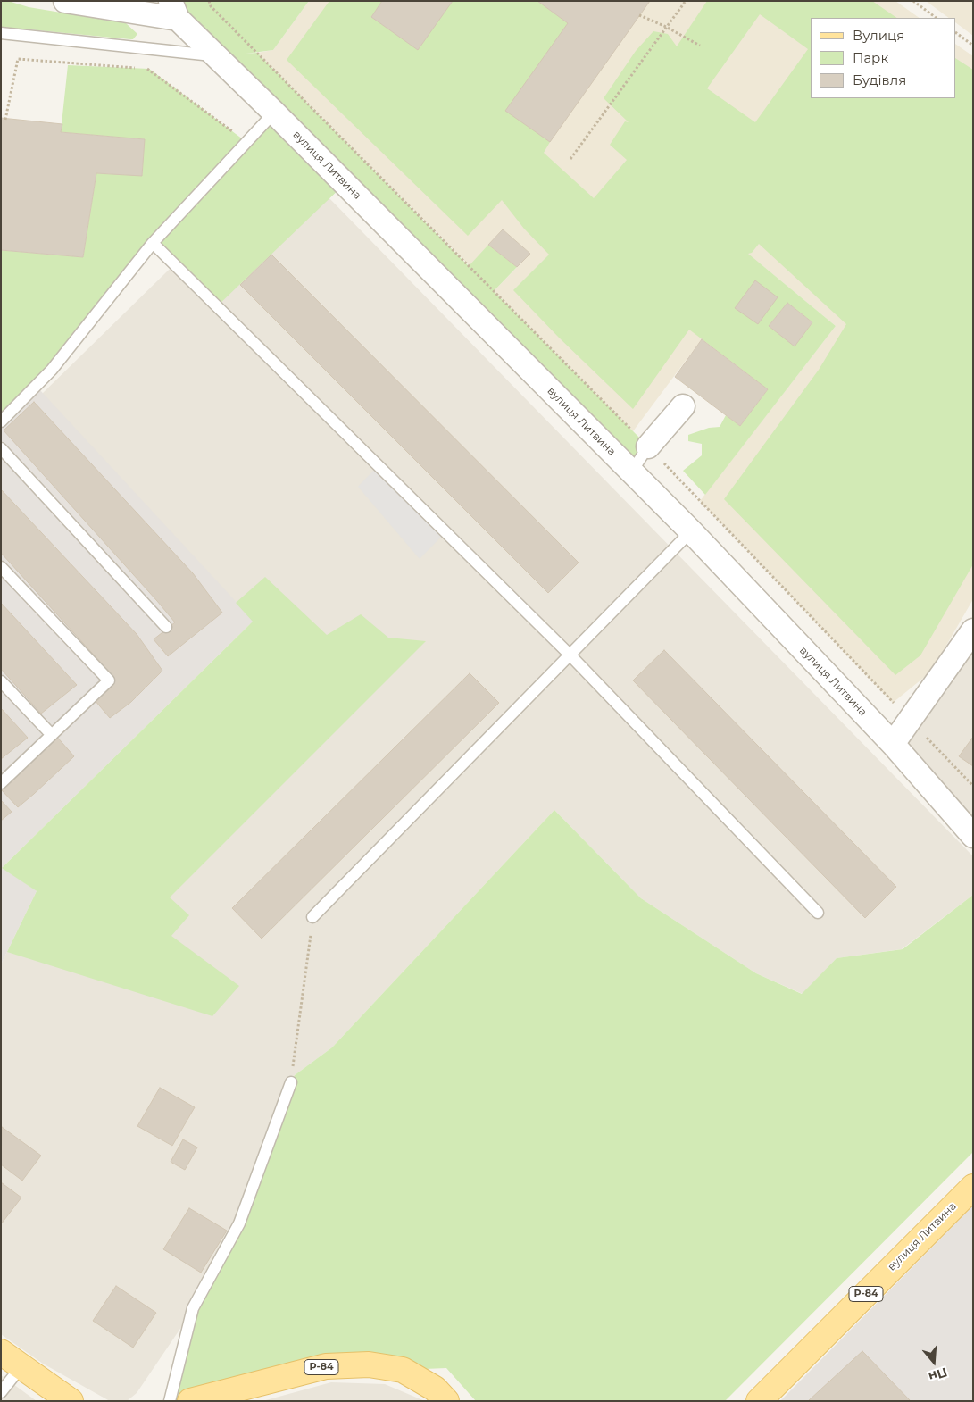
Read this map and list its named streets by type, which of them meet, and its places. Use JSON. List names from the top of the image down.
{
  "streets": {
    "main road": ["вулиця Литвина", "Р-84"]
  },
  "legend": ["Вулиця", "Парк", "Будівля"],
  "north": "bottom"
}
